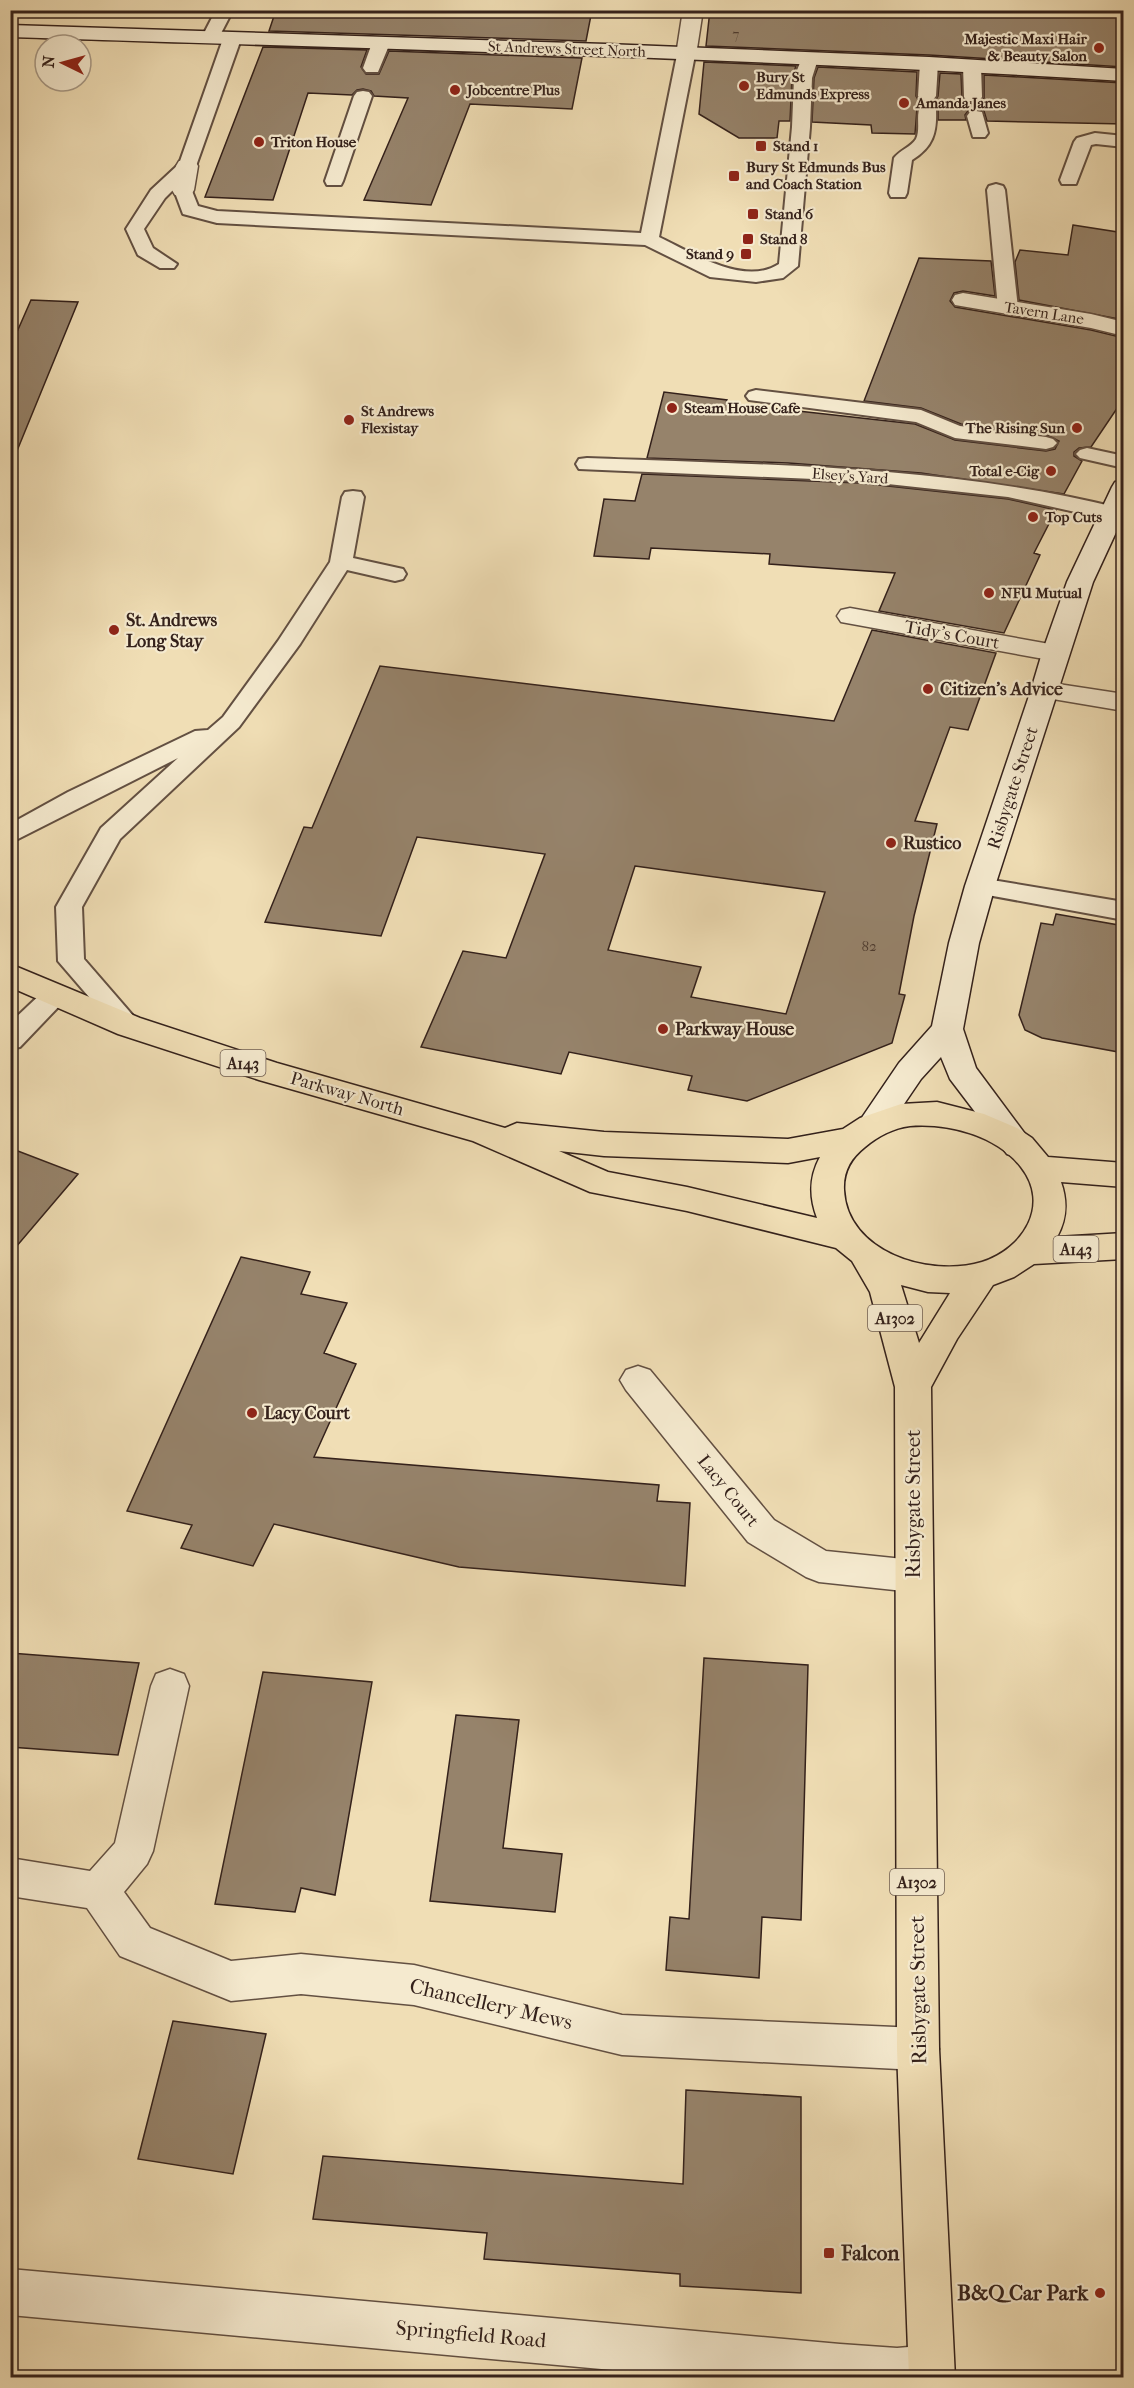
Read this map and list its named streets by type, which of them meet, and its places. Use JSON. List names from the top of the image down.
{
  "streets": {
    "main road": [
      "Risbygate Street",
      "A143",
      "Parkway North",
      "A1302"
    ],
    "street": [
      "St Andrews Street North",
      "Tavern Lane",
      "Tidy's Court",
      "Lacy Court",
      "Chancellery Mews",
      "Springfield Road"
    ],
    "lane": ["Elsey's Yard"]
  },
  "crossings": [
    ["Elsey's Yard", "Risbygate Street"],
    ["Tidy's Court", "Risbygate Street"],
    ["Risbygate Street", "A143"],
    ["Risbygate Street", "Parkway North"],
    ["Risbygate Street", "Lacy Court"],
    ["Risbygate Street", "Chancellery Mews"],
    ["Risbygate Street", "Springfield Road"],
    ["A143", "Parkway North"]
  ],
  "places": {
    "other": [
      "Majestic Maxi Hair & Beauty Salon",
      "Bury St Edmunds Express",
      "Jobcentre Plus",
      "Amanda Janes",
      "Triton House",
      "Steam House Cafe",
      "St Andrews Flexistay",
      "The Rising Sun",
      "Total e-Cig",
      "Top Cuts",
      "NFU Mutual",
      "St. Andrews Long Stay",
      "Citizen's Advice",
      "Rustico",
      "Parkway House",
      "Lacy Court",
      "B&Q Car Park"
    ],
    "transit": [
      "Stand 1",
      "Bury St Edmunds Bus and Coach Station",
      "Stand 6",
      "Stand 8",
      "Stand 9",
      "Falcon"
    ]
  },
  "house_numbers": ["7", "82"],
  "north": "left"
}
